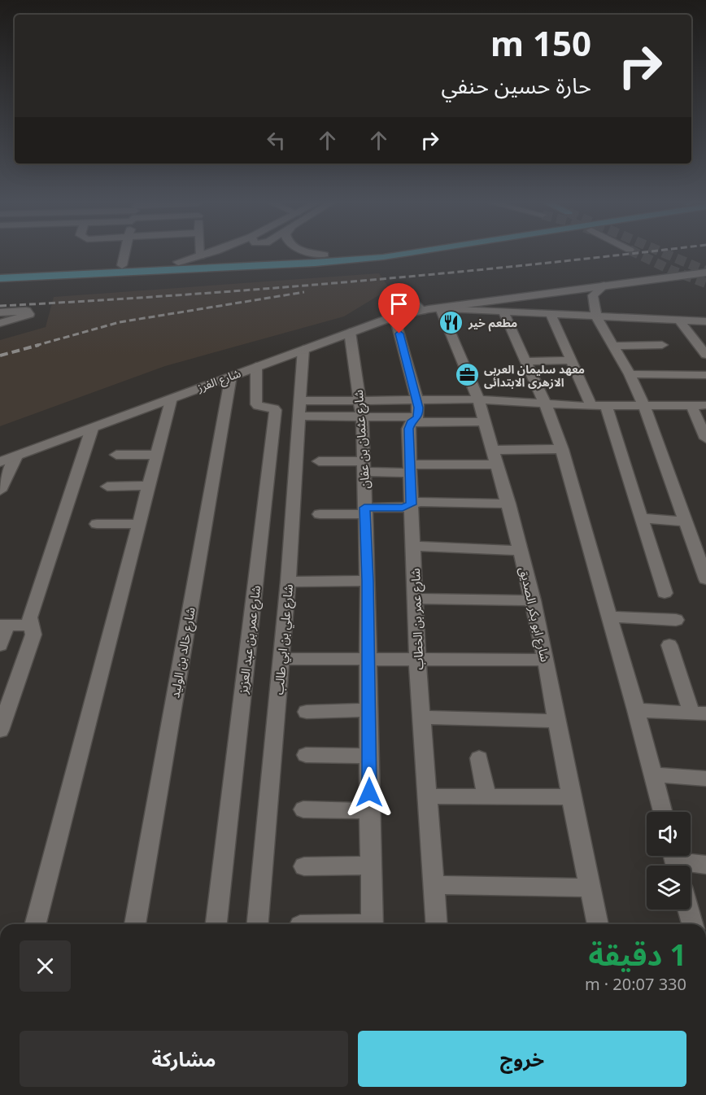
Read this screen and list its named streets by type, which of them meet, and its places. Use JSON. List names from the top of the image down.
{
  "streets": {
    "street": [
      "شارع الفرز",
      "شارع عثمان بن عفان",
      "شارع ابو بكر الصديق",
      "شارع عمر بن الخطاب",
      "شارع عمر بن عبد العزيز",
      "شارع علي بن ابي طالب",
      "شارع خالد بن الوليد"
    ]
  },
  "crossings": [
    ["شارع الفرز", "شارع عثمان بن عفان"],
    ["شارع الفرز", "شارع ابو بكر الصديق"],
    ["شارع الفرز", "شارع عمر بن الخطاب"],
    ["شارع الفرز", "شارع عمر بن عبد العزيز"],
    ["شارع الفرز", "شارع علي بن ابي طالب"],
    ["شارع الفرز", "شارع خالد بن الوليد"]
  ],
  "places": {
    "restaurant": ["مطعم خير"],
    "office": ["معهد سليمان العربى الازهرى الابتدائى"]
  },
  "page": {
    "turn": ["150 m", "حارة حسين حنفي"],
    "heading": ["1 دقيقة", "330 m · 20:07"],
    "buttons": ["خروج", "مشاركة"]
  }
}
